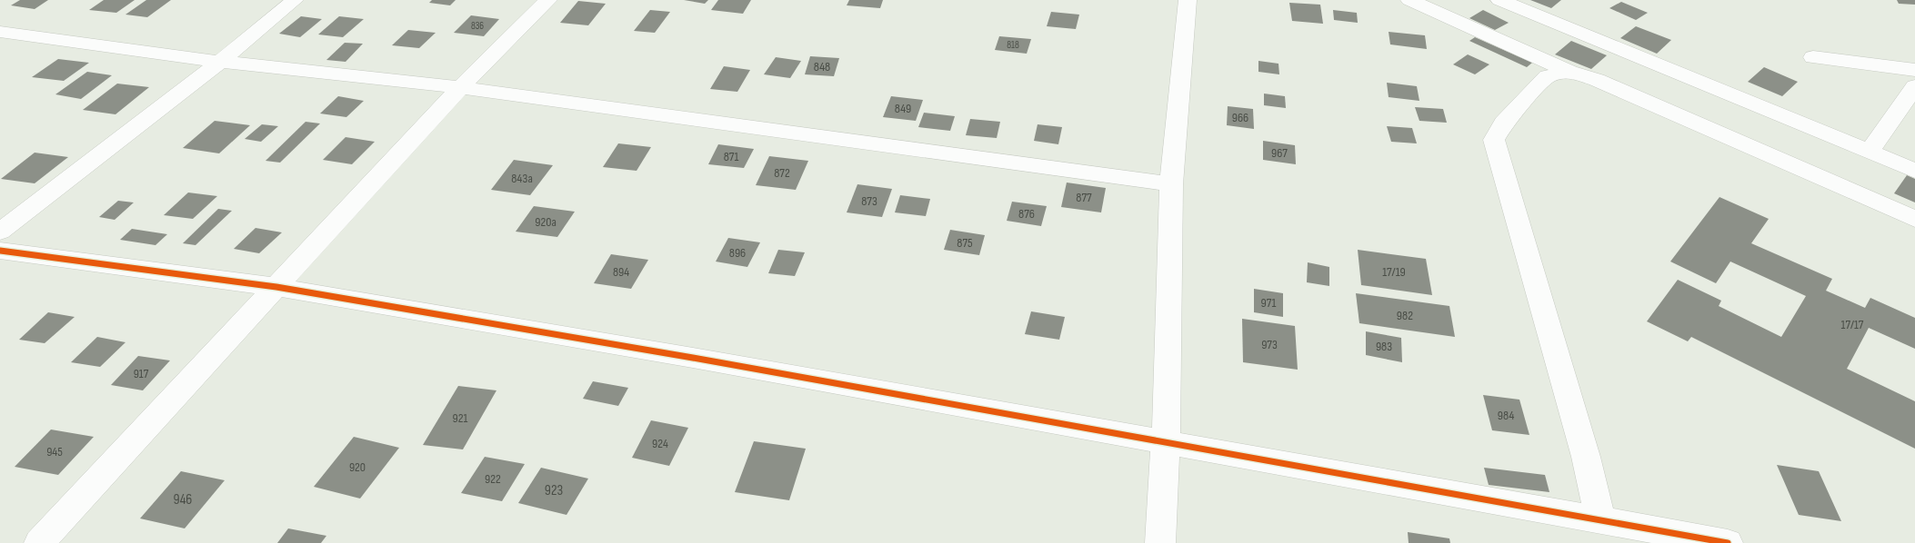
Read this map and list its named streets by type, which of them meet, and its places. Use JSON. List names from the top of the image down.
{
  "house_numbers": [
    "836",
    "818",
    "848",
    "849",
    "966",
    "967",
    "871",
    "872",
    "843а",
    "877",
    "873",
    "876",
    "920а",
    "875",
    "896",
    "894",
    "17/19",
    "971",
    "982",
    "17/17",
    "973",
    "983",
    "917",
    "984",
    "921",
    "924",
    "945",
    "920",
    "922",
    "923",
    "946"
  ]
}
